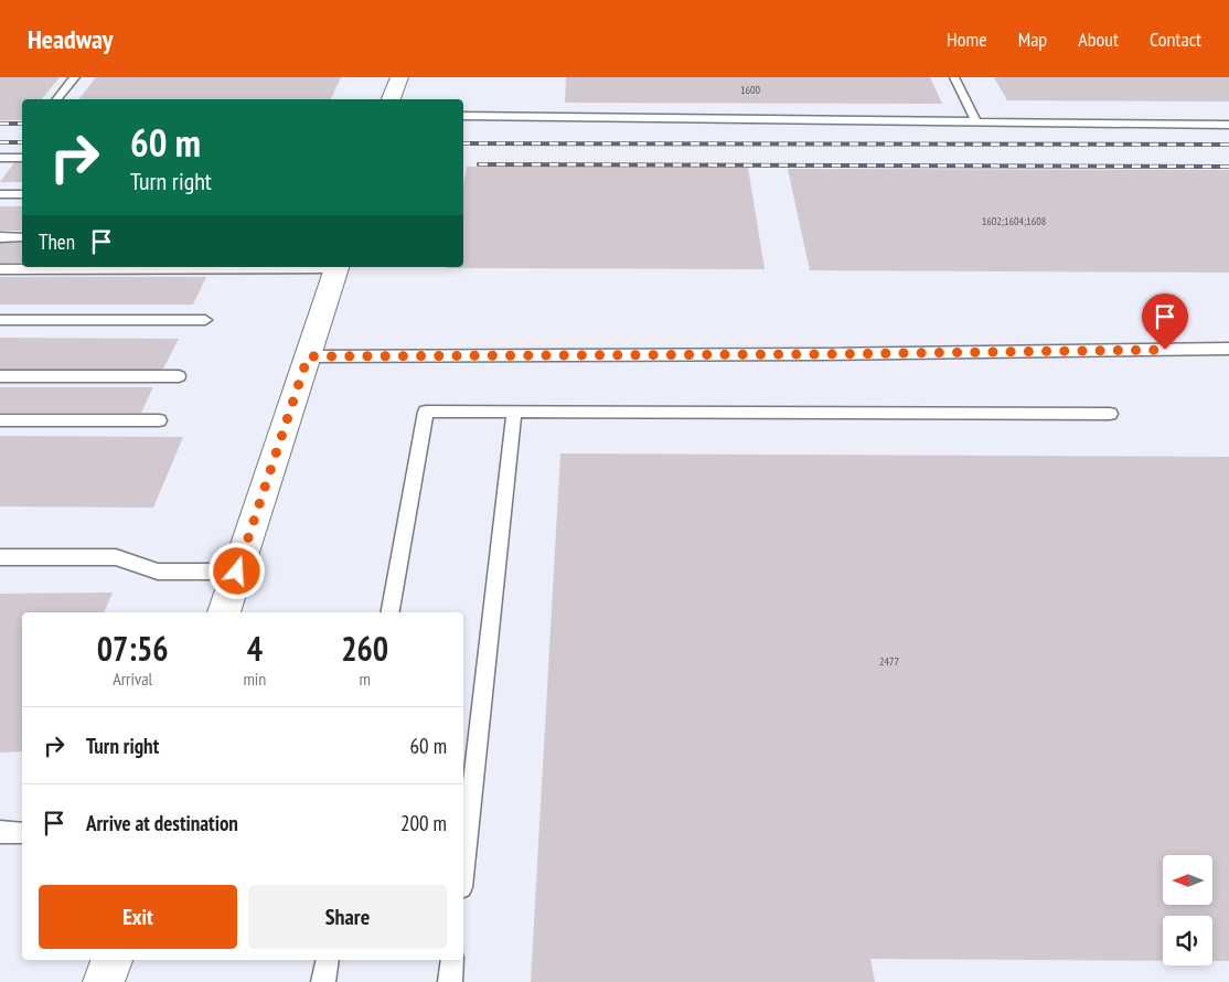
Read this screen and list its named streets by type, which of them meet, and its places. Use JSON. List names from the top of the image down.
{
  "house_numbers": ["1600", "1602;1604;1608", "2477"],
  "north": "left",
  "page": {
    "header": "Headway",
    "nav": [
      "Home",
      "Map",
      "About",
      "Contact"
    ],
    "turn": ["60 m", "Turn right"],
    "then": "Then",
    "eta": [
      "07:56",
      "Arrival",
      "4",
      "min",
      "260",
      "m"
    ],
    "list": [
      {
        "name": "Turn right",
        "value": "60 m"
      },
      {
        "name": "Arrive at destination",
        "value": "200 m"
      }
    ],
    "buttons": ["Exit", "Share"]
  }
}
